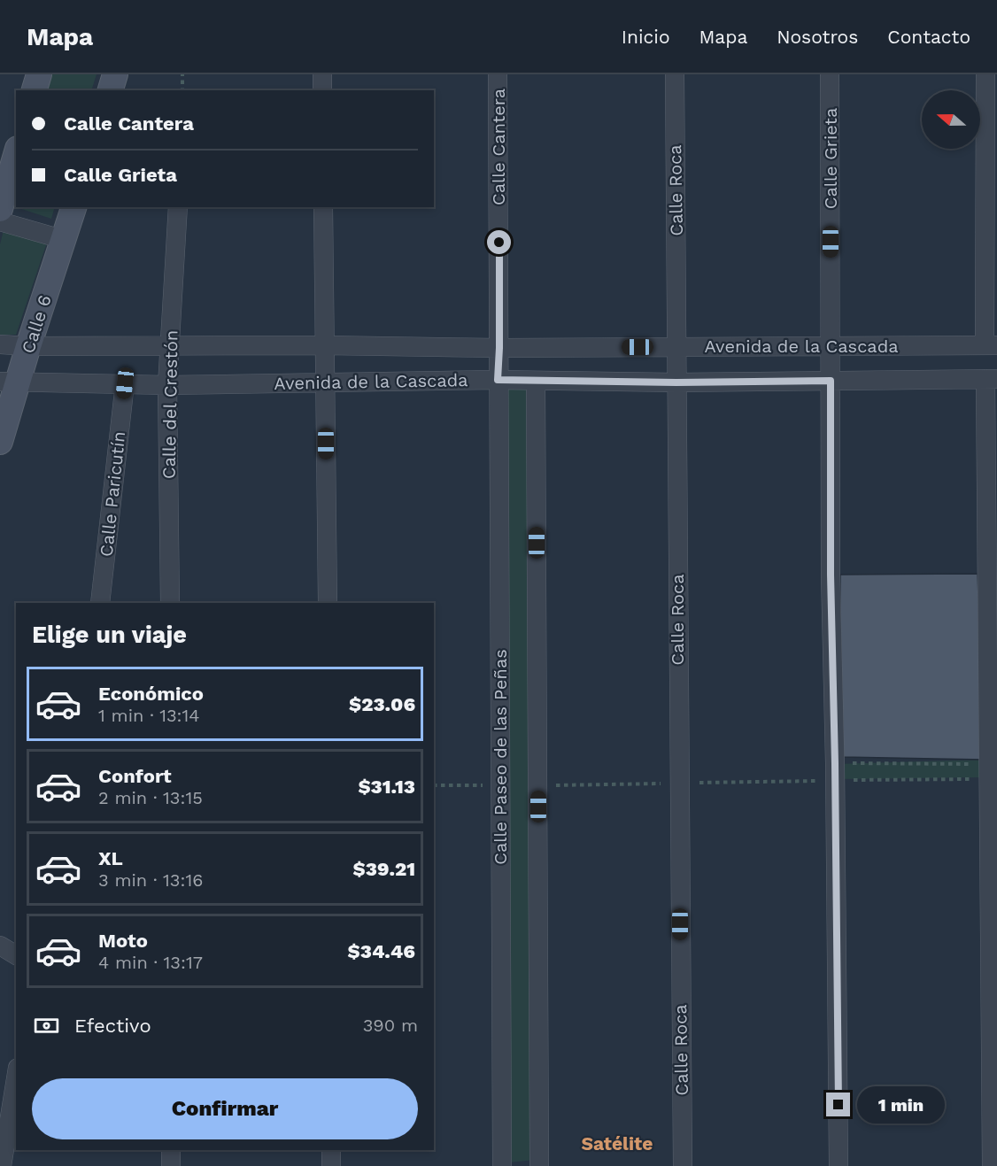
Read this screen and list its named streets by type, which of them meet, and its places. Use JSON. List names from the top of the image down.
{
  "streets": {
    "main road": ["Calle 6"],
    "street": [
      "Calle Cantera",
      "Calle Grieta",
      "Calle Roca",
      "Avenida de la Cascada",
      "Calle del Crestón",
      "Calle Paricutín",
      "Calle Paseo de las Peñas"
    ]
  },
  "crossings": [
    ["Calle Cantera", "Avenida de la Cascada"],
    ["Calle Cantera", "Calle Paseo de las Peñas"],
    ["Calle Grieta", "Avenida de la Cascada"],
    ["Calle Roca", "Avenida de la Cascada"],
    ["Calle 6", "Avenida de la Cascada"],
    ["Avenida de la Cascada", "Calle del Crestón"],
    ["Avenida de la Cascada", "Calle Paricutín"],
    ["Avenida de la Cascada", "Calle Paseo de las Peñas"]
  ],
  "districts": ["Satélite"],
  "north": "left",
  "page": {
    "header": "Mapa",
    "nav": [
      "Inicio",
      "Mapa",
      "Nosotros",
      "Contacto"
    ],
    "banner": ["Calle Cantera", "Calle Grieta"],
    "heading": "Elige un viaje",
    "list": [
      {
        "name": "Económico",
        "note": "1 min · 13:14",
        "value": "$23.06"
      },
      {
        "name": "Confort",
        "note": "2 min · 13:15",
        "value": "$31.13"
      },
      {
        "name": "XL",
        "note": "3 min · 13:16",
        "value": "$39.21"
      },
      {
        "name": "Moto",
        "note": "4 min · 13:17",
        "value": "$34.46"
      }
    ],
    "pay": ["Efectivo", "390 m"],
    "buttons": "Confirmar",
    "bubble": "1 min"
  }
}
